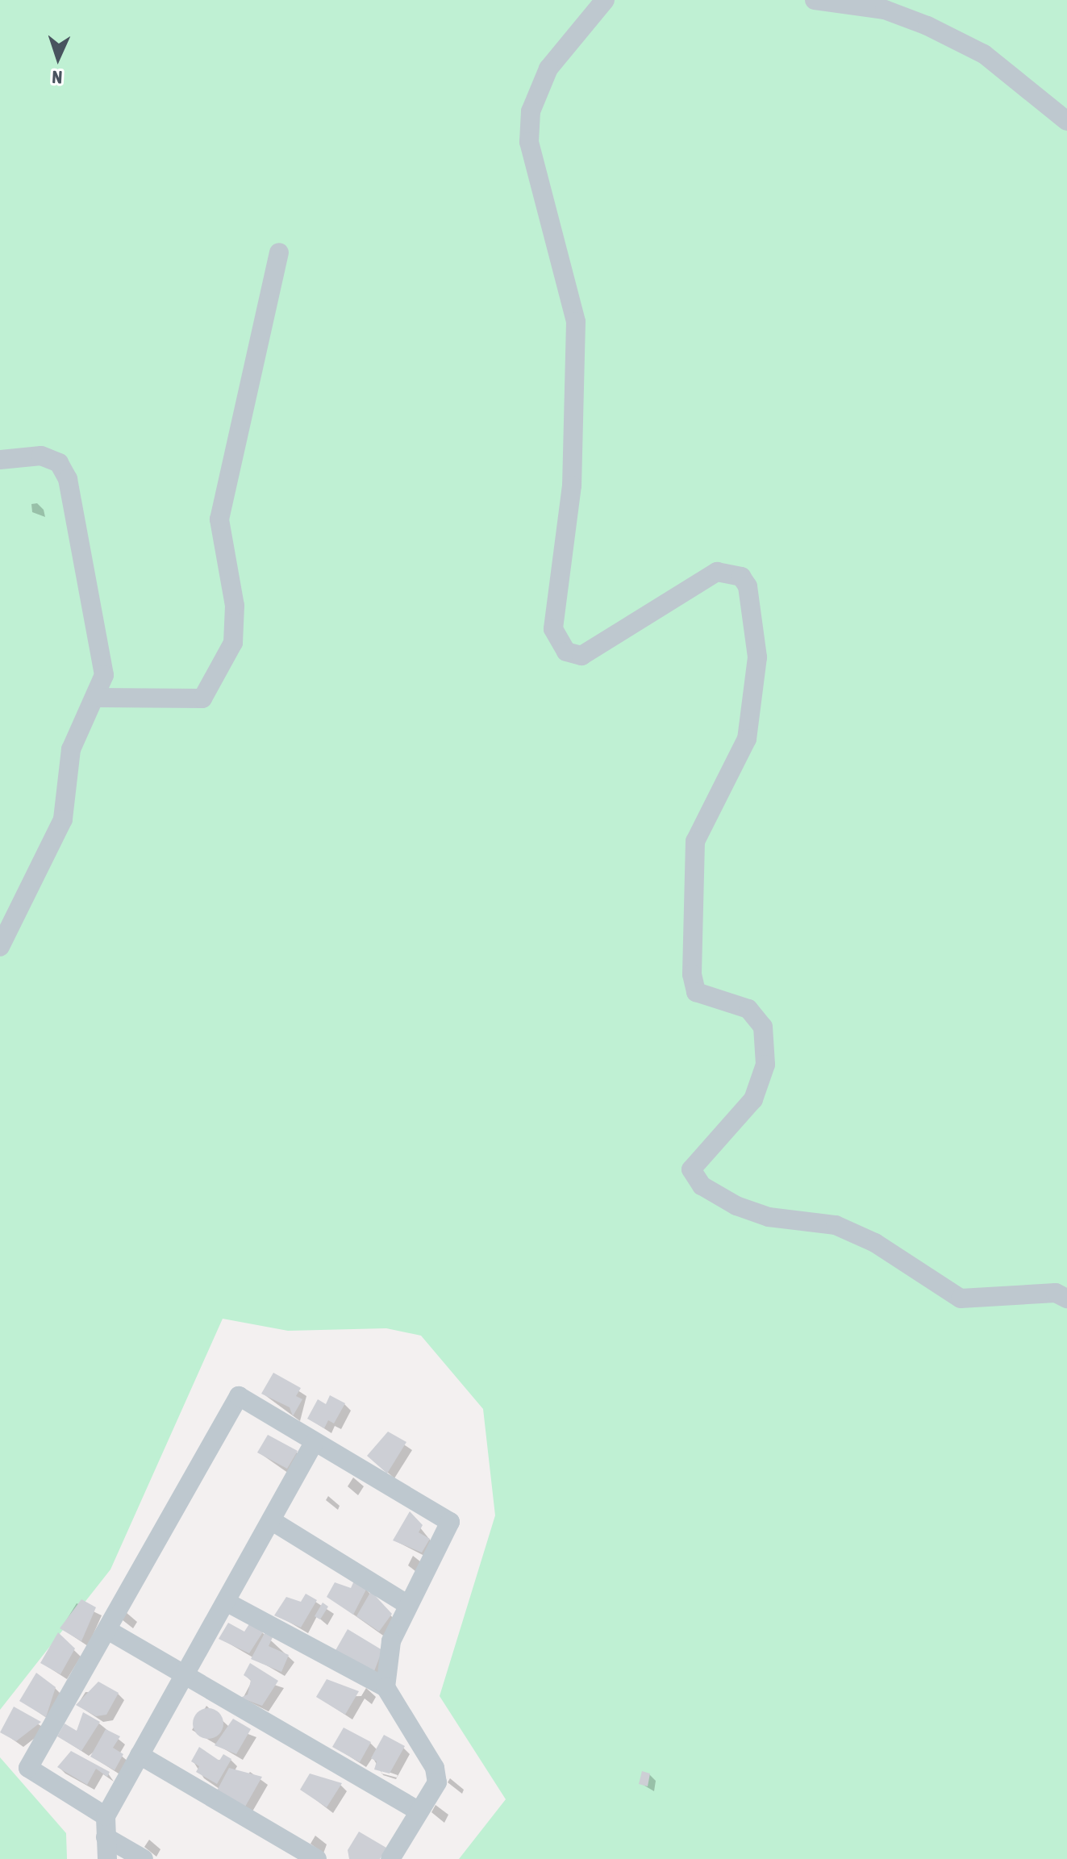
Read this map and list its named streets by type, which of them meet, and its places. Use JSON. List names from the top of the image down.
{
  "north": "bottom"
}
